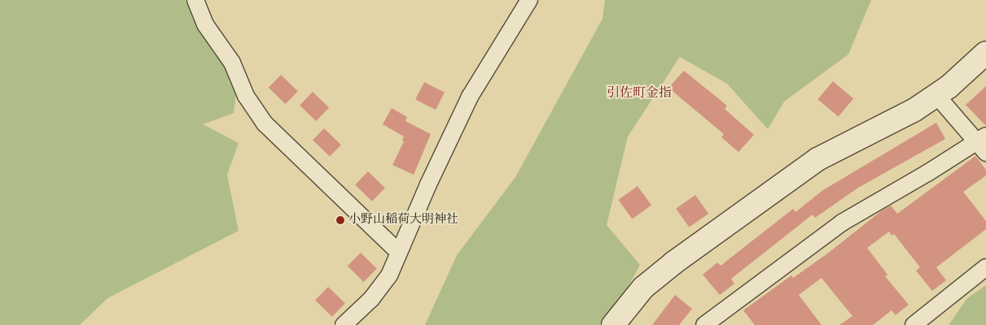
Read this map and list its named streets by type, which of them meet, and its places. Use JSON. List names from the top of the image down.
{
  "districts": ["引佐町金指"],
  "places": ["小野山稲荷大明神社"]
}
